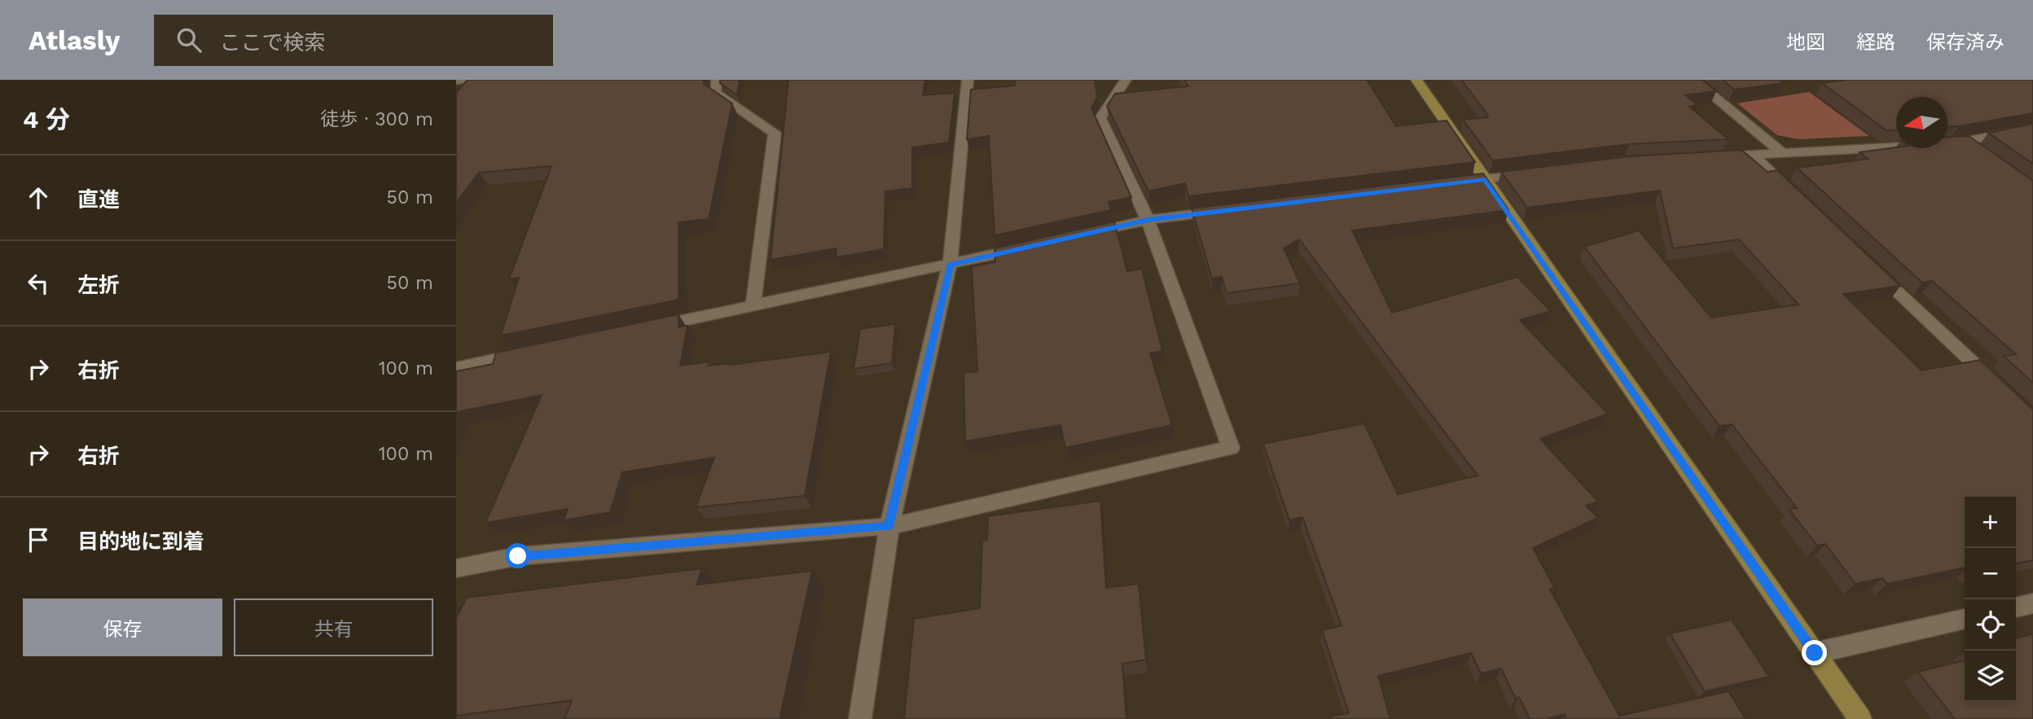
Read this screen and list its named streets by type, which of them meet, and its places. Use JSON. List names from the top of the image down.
{
  "north": "left",
  "page": {
    "header": "Atlasly",
    "search": "ここで検索",
    "nav": ["地図", "経路", "保存済み"],
    "heading": ["4 分", "徒歩 · 300 m"],
    "list": [
      ["直進", "50 m"],
      ["左折", "50 m"],
      ["右折", "100 m"],
      ["右折", "100 m"],
      "目的地に到着"
    ],
    "map_buttons": ["+", "−"],
    "buttons": ["保存", "共有"]
  }
}
